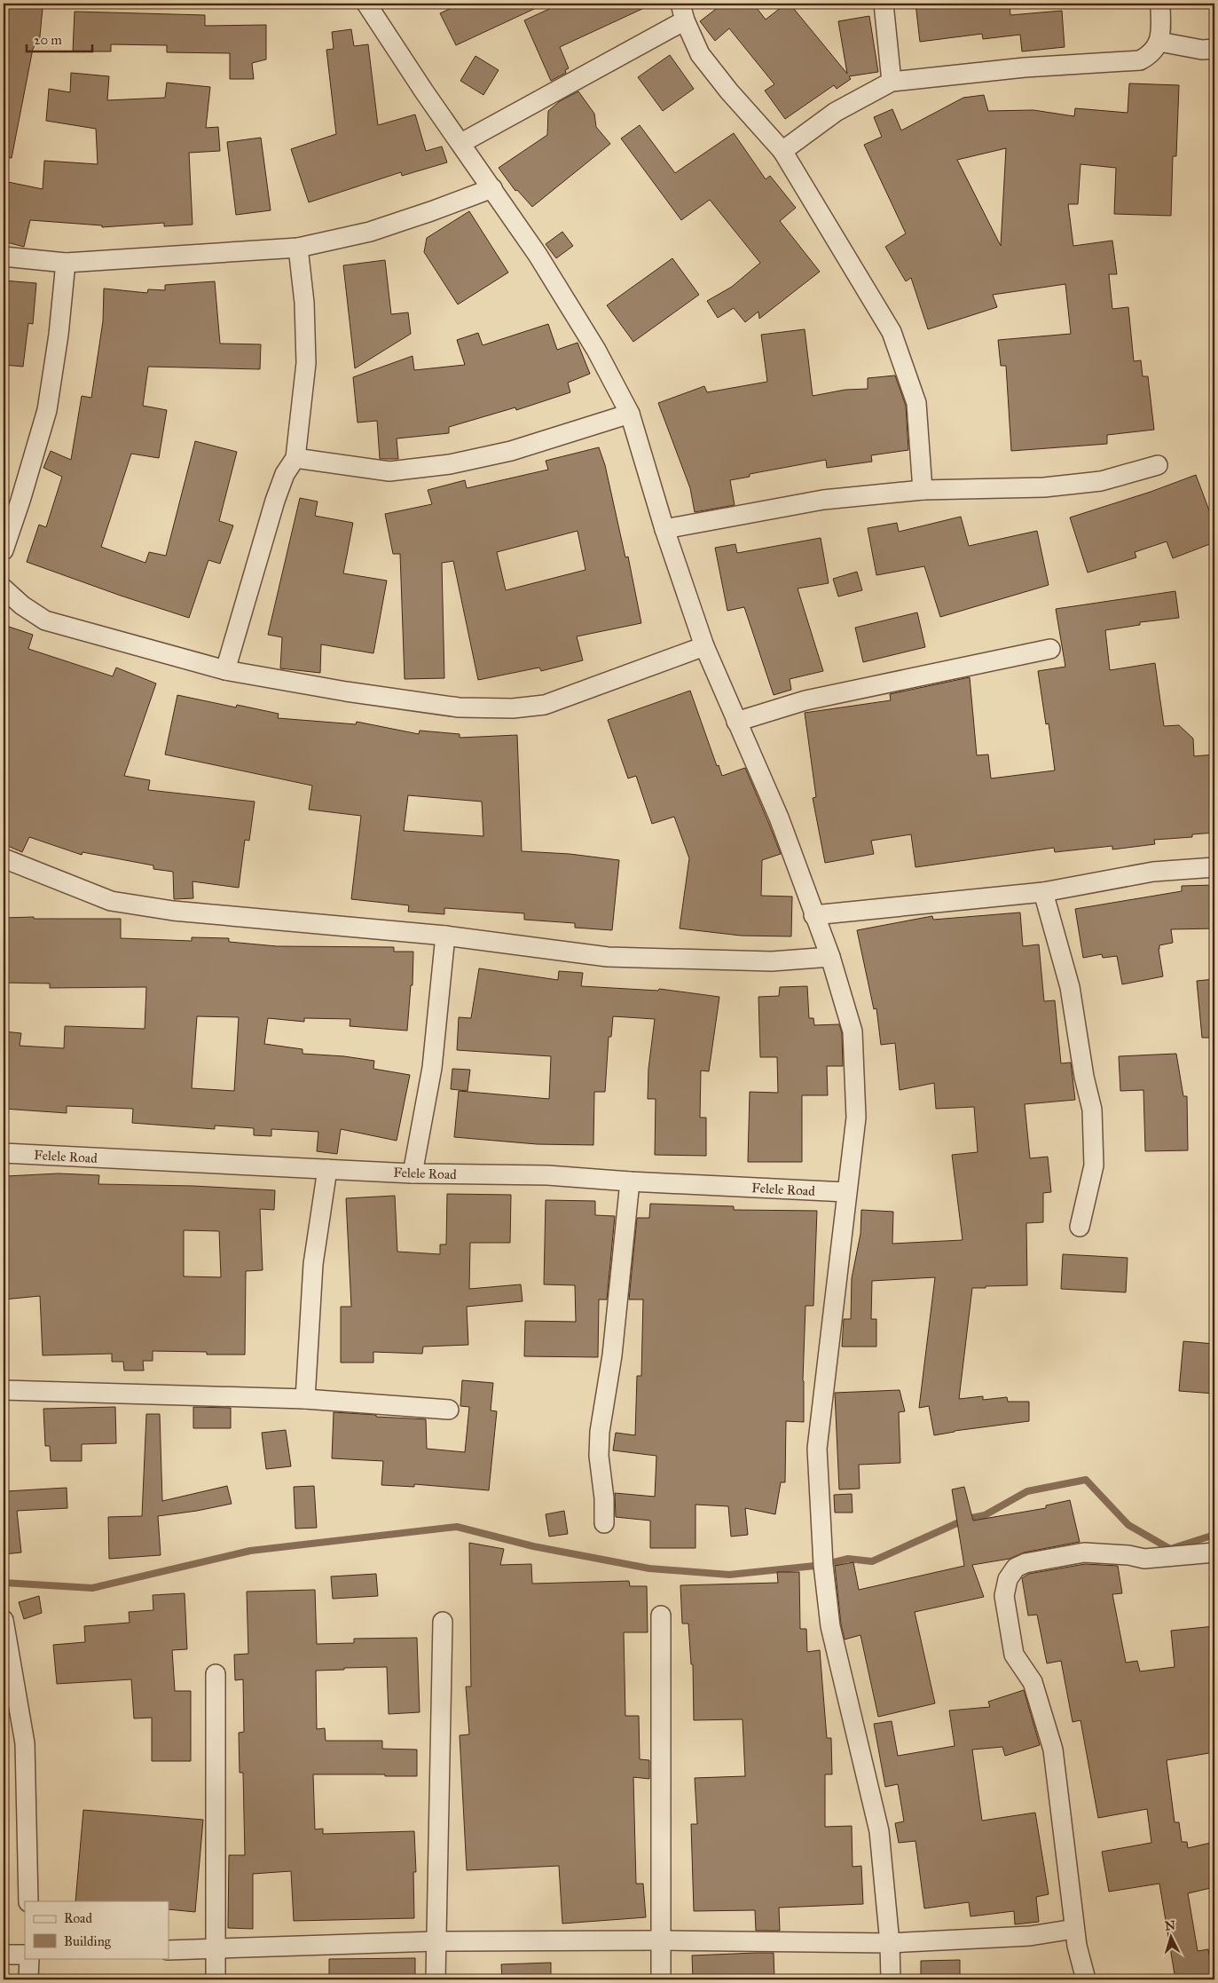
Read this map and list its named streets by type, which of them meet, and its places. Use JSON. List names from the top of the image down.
{
  "streets": {
    "street": ["Felele Road"]
  },
  "legend": ["Road", "Building"],
  "scale_bar": "20 m",
  "north": "top"
}
